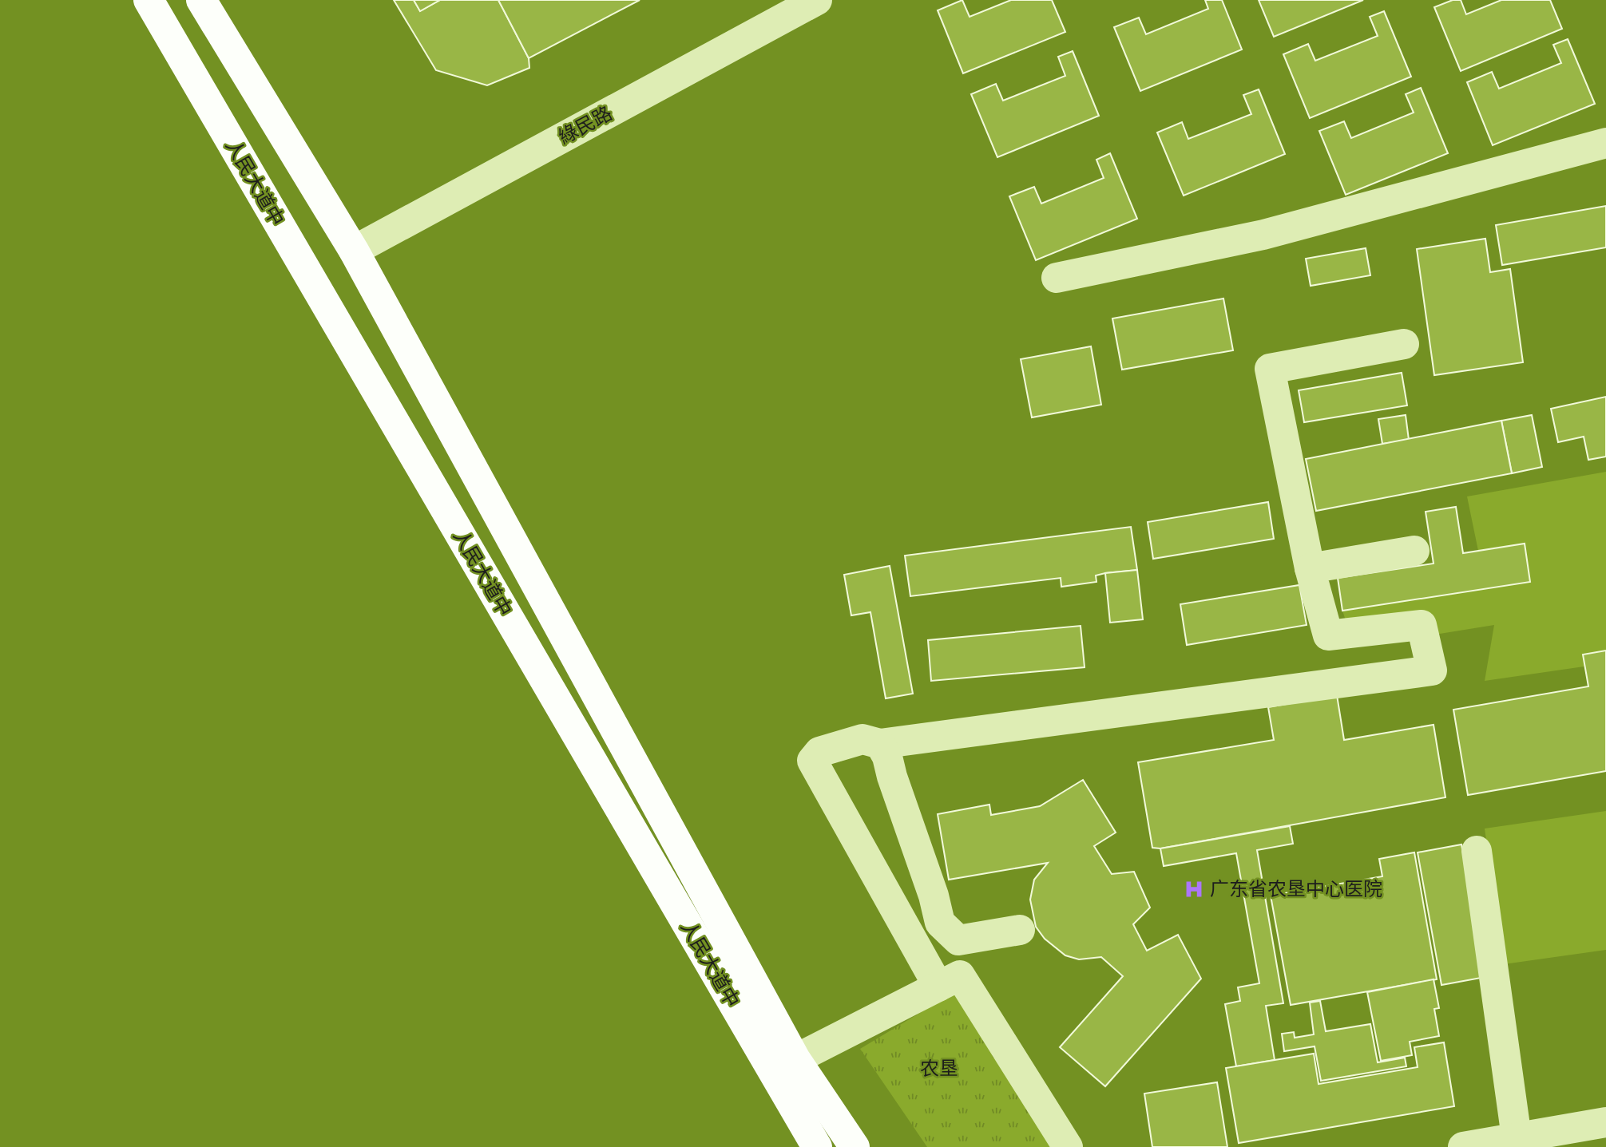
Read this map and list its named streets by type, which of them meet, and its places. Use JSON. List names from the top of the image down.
{
  "streets": {
    "main road": ["人民大道中"],
    "street": ["綠民路"]
  },
  "crossings": [
    ["綠民路", "人民大道中"]
  ],
  "parks": ["农垦"],
  "places": {
    "hospital": ["广东省农垦中心医院"]
  }
}
